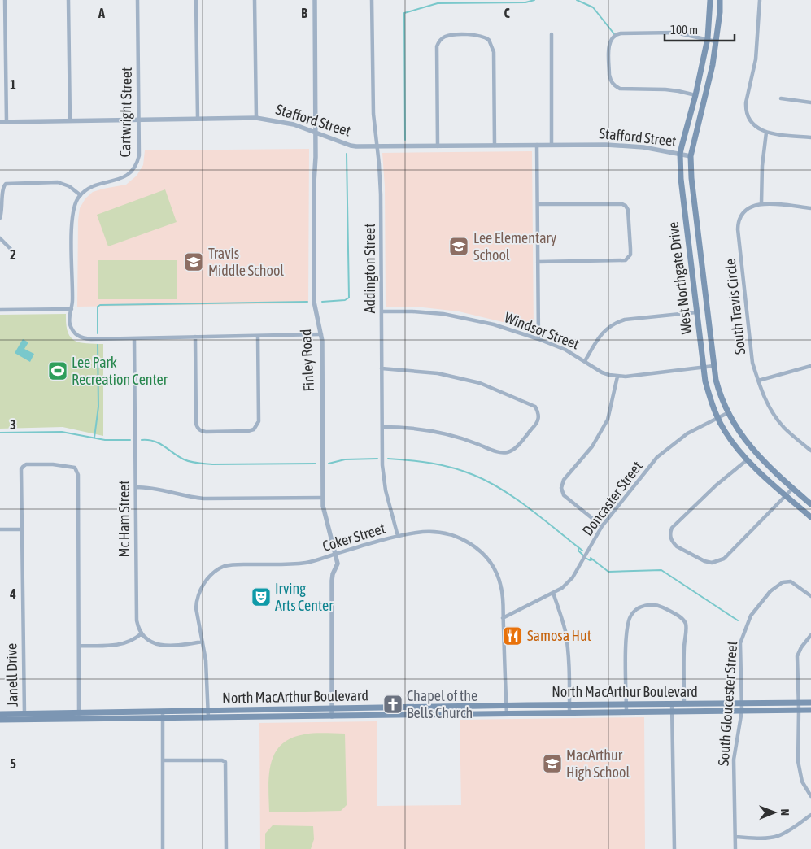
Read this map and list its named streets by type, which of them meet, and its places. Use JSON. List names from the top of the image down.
{
  "streets": {
    "main road": ["West Northgate Drive", "North MacArthur Boulevard"],
    "street": [
      "Cartwright Street",
      "Stafford Street",
      "Addington Street",
      "South Travis Circle",
      "Windsor Street",
      "Finley Road",
      "Doncaster Street",
      "Mc Ham Street",
      "Coker Street",
      "Janell Drive",
      "South Gloucester Street"
    ]
  },
  "crossings": [
    ["Cartwright Street", "Stafford Street"],
    ["Stafford Street", "Addington Street"],
    ["Stafford Street", "West Northgate Drive"],
    ["Stafford Street", "Finley Road"],
    ["Addington Street", "Windsor Street"],
    ["Addington Street", "Coker Street"],
    ["West Northgate Drive", "Windsor Street"],
    ["West Northgate Drive", "Doncaster Street"],
    ["Finley Road", "Coker Street"],
    ["Finley Road", "North MacArthur Boulevard"],
    ["Doncaster Street", "Coker Street"],
    ["Coker Street", "North MacArthur Boulevard"],
    ["Janell Drive", "North MacArthur Boulevard"],
    ["North MacArthur Boulevard", "South Gloucester Street"]
  ],
  "places": {
    "school or university": ["Lee Elementary School", "Travis Middle School", "MacArthur High School"],
    "sports": ["Lee Park Recreation Center"],
    "theatre": ["Irving Arts Center"],
    "restaurant": ["Samosa Hut"],
    "church": ["Chapel of the Bells Church"]
  },
  "scale_bar": "100 m",
  "north": "right",
  "grid": {
    "columns": ["A", "B", "C"],
    "rows": [
      "1",
      "2",
      "3",
      "4",
      "5"
    ]
  }
}
